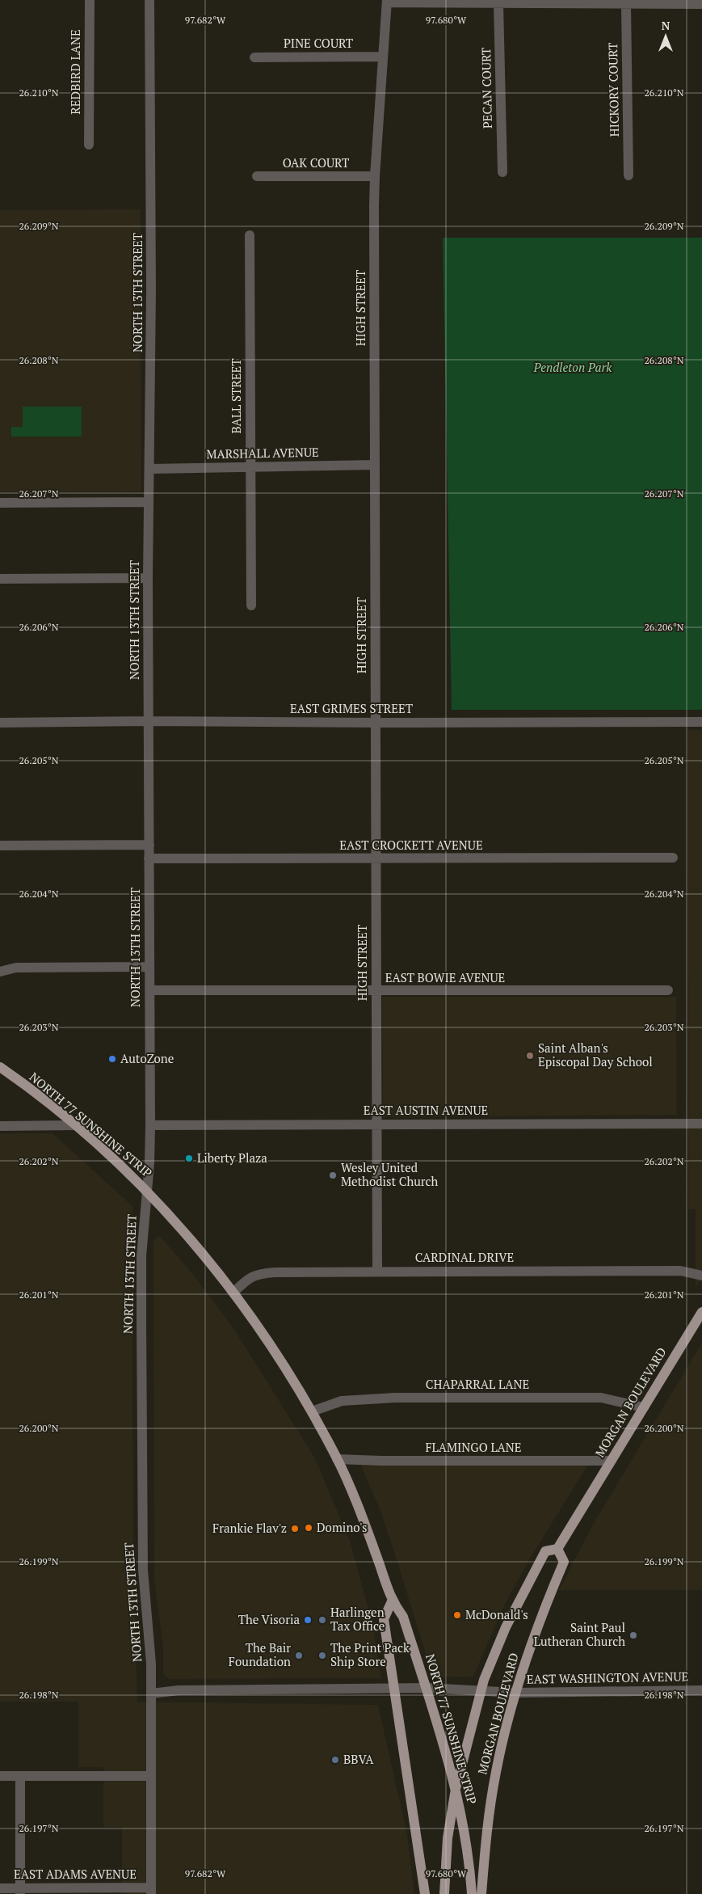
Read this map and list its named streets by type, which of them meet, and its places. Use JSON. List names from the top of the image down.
{
  "streets": {
    "main road": ["NORTH 77 SUNSHINE STRIP", "MORGAN BOULEVARD"],
    "street": [
      "PINE COURT",
      "REDBIRD LANE",
      "PECAN COURT",
      "HICKORY COURT",
      "OAK COURT",
      "NORTH 13TH STREET",
      "HIGH STREET",
      "BALL STREET",
      "MARSHALL AVENUE",
      "EAST GRIMES STREET",
      "EAST CROCKETT AVENUE",
      "EAST BOWIE AVENUE",
      "EAST AUSTIN AVENUE",
      "CARDINAL DRIVE",
      "CHAPARRAL LANE",
      "FLAMINGO LANE",
      "EAST WASHINGTON AVENUE",
      "EAST ADAMS AVENUE"
    ]
  },
  "crossings": [
    ["PINE COURT", "HIGH STREET"],
    ["OAK COURT", "HIGH STREET"],
    ["NORTH 13TH STREET", "MARSHALL AVENUE"],
    ["NORTH 13TH STREET", "EAST GRIMES STREET"],
    ["NORTH 13TH STREET", "EAST CROCKETT AVENUE"],
    ["NORTH 13TH STREET", "EAST BOWIE AVENUE"],
    ["NORTH 13TH STREET", "EAST AUSTIN AVENUE"],
    ["NORTH 13TH STREET", "NORTH 77 SUNSHINE STRIP"],
    ["NORTH 13TH STREET", "EAST WASHINGTON AVENUE"],
    ["NORTH 13TH STREET", "EAST ADAMS AVENUE"],
    ["HIGH STREET", "MARSHALL AVENUE"],
    ["HIGH STREET", "EAST GRIMES STREET"],
    ["HIGH STREET", "EAST CROCKETT AVENUE"],
    ["HIGH STREET", "EAST BOWIE AVENUE"],
    ["HIGH STREET", "EAST AUSTIN AVENUE"],
    ["HIGH STREET", "CARDINAL DRIVE"],
    ["BALL STREET", "MARSHALL AVENUE"],
    ["NORTH 77 SUNSHINE STRIP", "CARDINAL DRIVE"],
    ["NORTH 77 SUNSHINE STRIP", "CHAPARRAL LANE"],
    ["NORTH 77 SUNSHINE STRIP", "MORGAN BOULEVARD"],
    ["NORTH 77 SUNSHINE STRIP", "FLAMINGO LANE"],
    ["NORTH 77 SUNSHINE STRIP", "EAST WASHINGTON AVENUE"],
    ["CHAPARRAL LANE", "MORGAN BOULEVARD"],
    ["MORGAN BOULEVARD", "FLAMINGO LANE"],
    ["MORGAN BOULEVARD", "EAST WASHINGTON AVENUE"]
  ],
  "parks": ["Pendleton Park"],
  "places": [
    "Saint Alban's Episcopal Day School",
    "AutoZone",
    "Liberty Plaza",
    "Wesley United Methodist Church",
    "Domino's",
    "Frankie Flav'z",
    "McDonald's",
    "The Visoria",
    "Harlingen Tax Office",
    "Saint Paul Lutheran Church",
    "The Bair Foundation",
    "The Print Pack Ship Store",
    "BBVA"
  ],
  "north": "top",
  "coordinates": [
    "97.682°W",
    "97.680°W",
    "26.210°N",
    "26.209°N",
    "26.208°N",
    "26.207°N",
    "26.206°N",
    "26.205°N",
    "26.204°N",
    "26.203°N",
    "26.202°N",
    "26.201°N",
    "26.200°N",
    "26.199°N",
    "26.198°N",
    "26.197°N"
  ]
}
